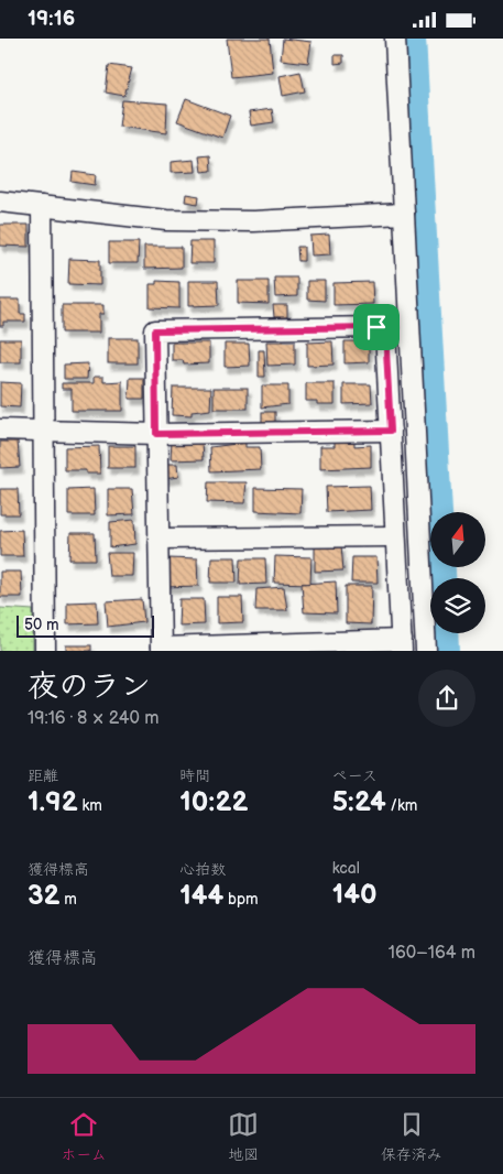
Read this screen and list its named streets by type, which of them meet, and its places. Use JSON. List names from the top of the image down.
{
  "scale_bar": "50 m",
  "north": "top",
  "page": {
    "status": "19:16",
    "scale": "50 m",
    "heading": ["夜のラン", "19:16 · 8 × 240 m"],
    "stats": [
      ["距離", "1.92 km"],
      ["時間", "10:22"],
      ["ペース", "5:24 /km"],
      ["獲得標高", "32 m"],
      ["心拍数", "144 bpm"],
      ["kcal", "140"]
    ],
    "chart": ["獲得標高", "160–164 m"],
    "tabs": ["ホーム", "地図", "保存済み"]
  }
}
